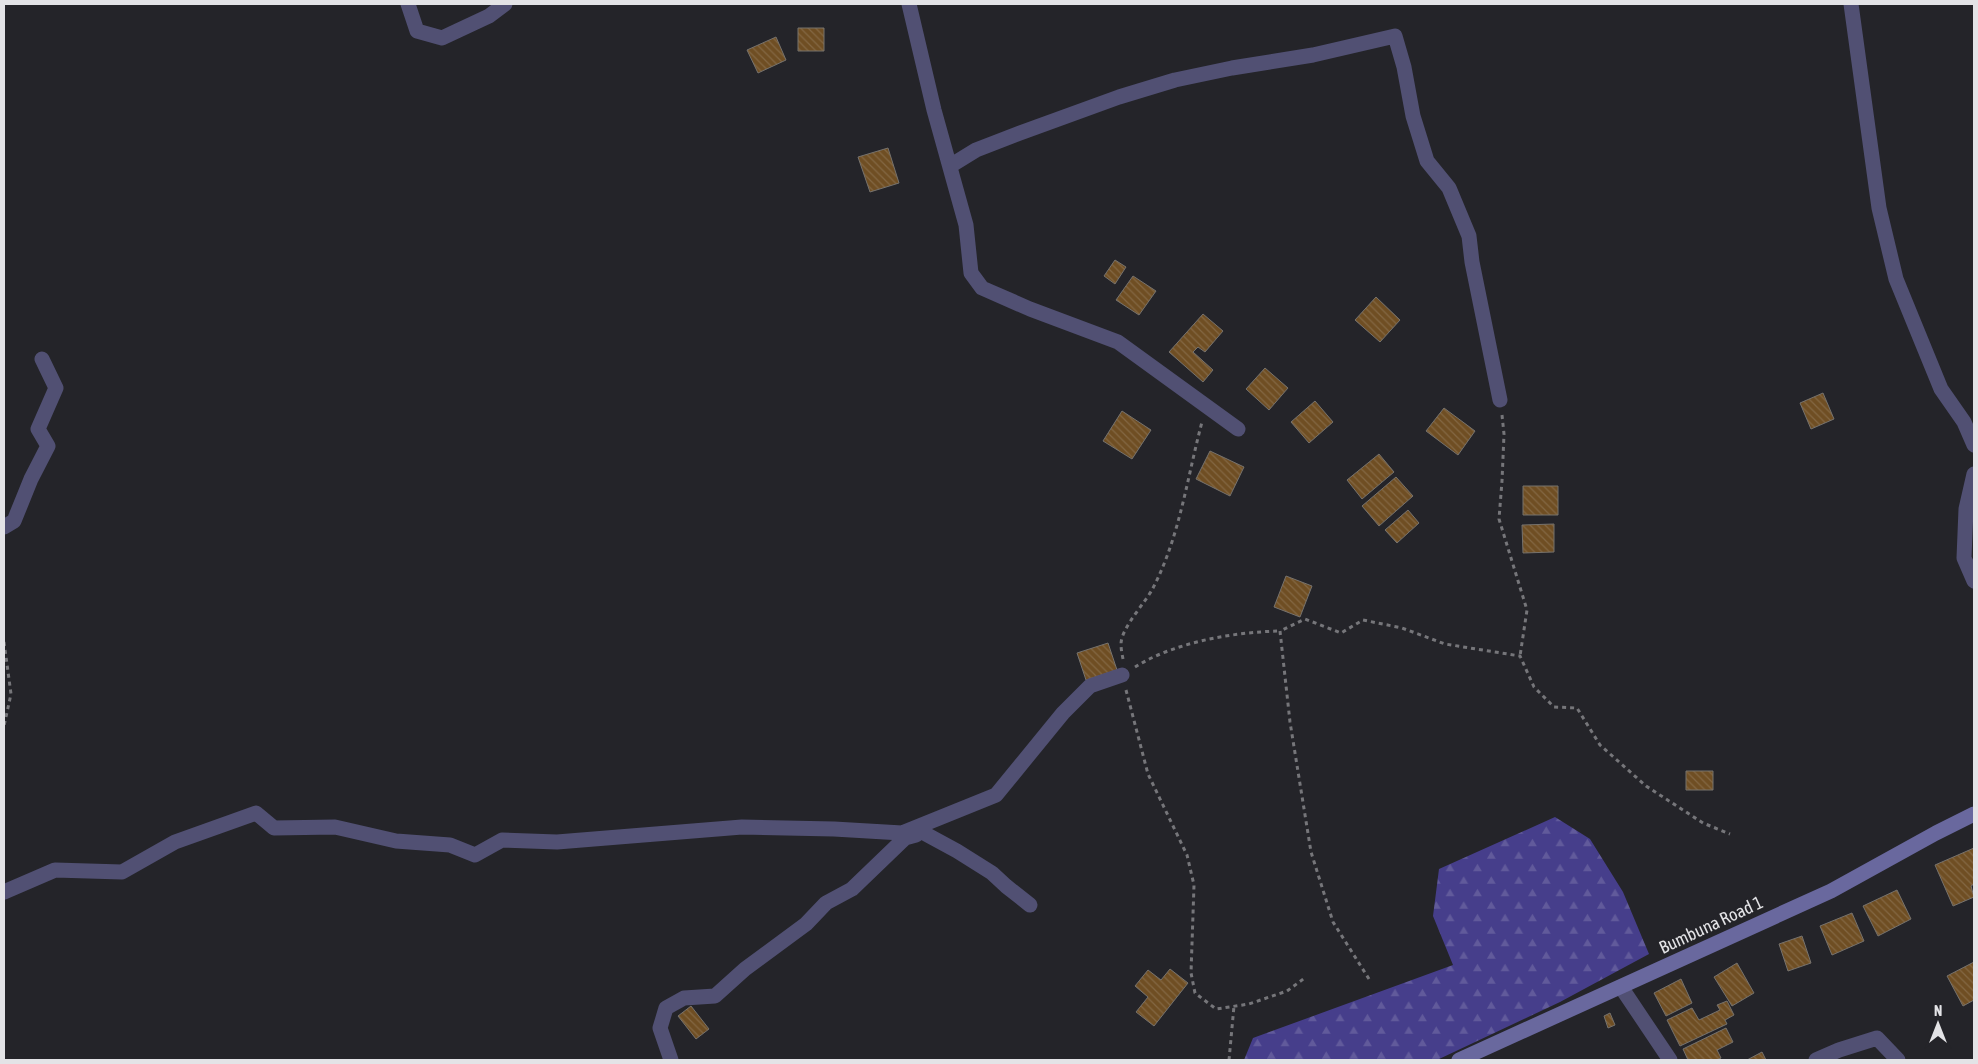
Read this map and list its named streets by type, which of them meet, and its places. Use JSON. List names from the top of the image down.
{
  "streets": {
    "main road": ["Bumbuna Road 1"]
  },
  "north": "top"
}
